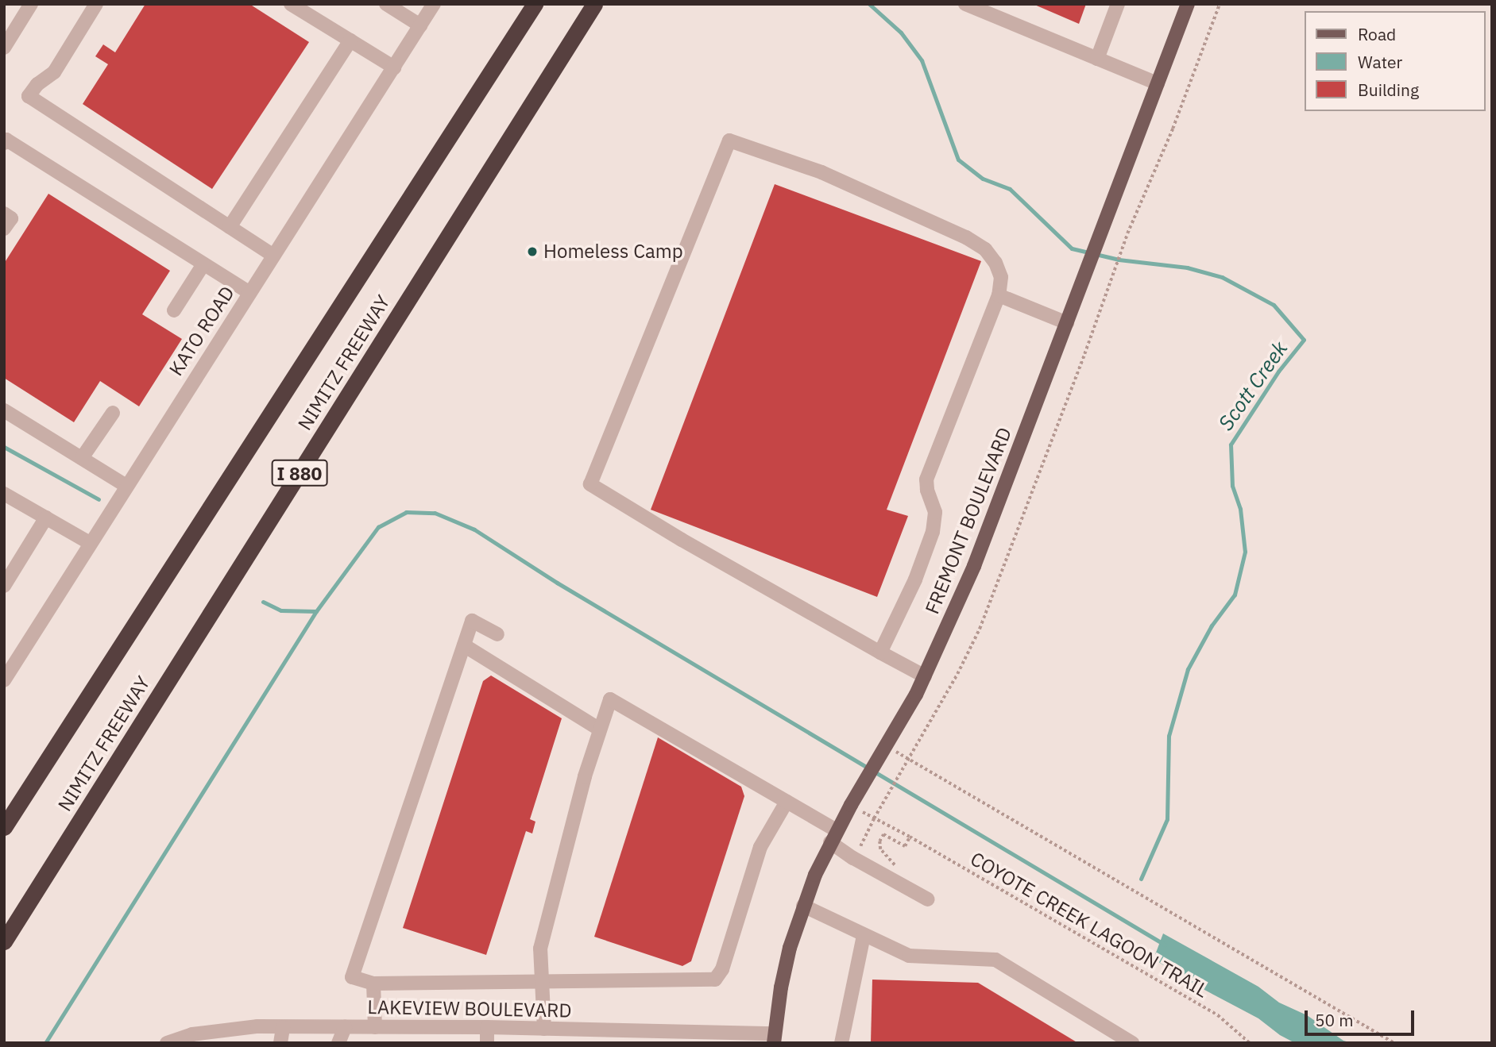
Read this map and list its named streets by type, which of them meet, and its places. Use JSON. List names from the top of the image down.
{
  "streets": {
    "highway": ["NIMITZ FREEWAY", "I 880"],
    "main road": ["FREMONT BOULEVARD"],
    "street": ["KATO ROAD", "LAKEVIEW BOULEVARD"],
    "path": ["COYOTE CREEK LAGOON TRAIL"]
  },
  "crossings": [
    ["FREMONT BOULEVARD", "COYOTE CREEK LAGOON TRAIL"],
    ["FREMONT BOULEVARD", "LAKEVIEW BOULEVARD"]
  ],
  "water": ["Scott Creek"],
  "places": ["Homeless Camp"],
  "legend": ["Road", "Water", "Building"],
  "scale_bar": "50 m"
}
